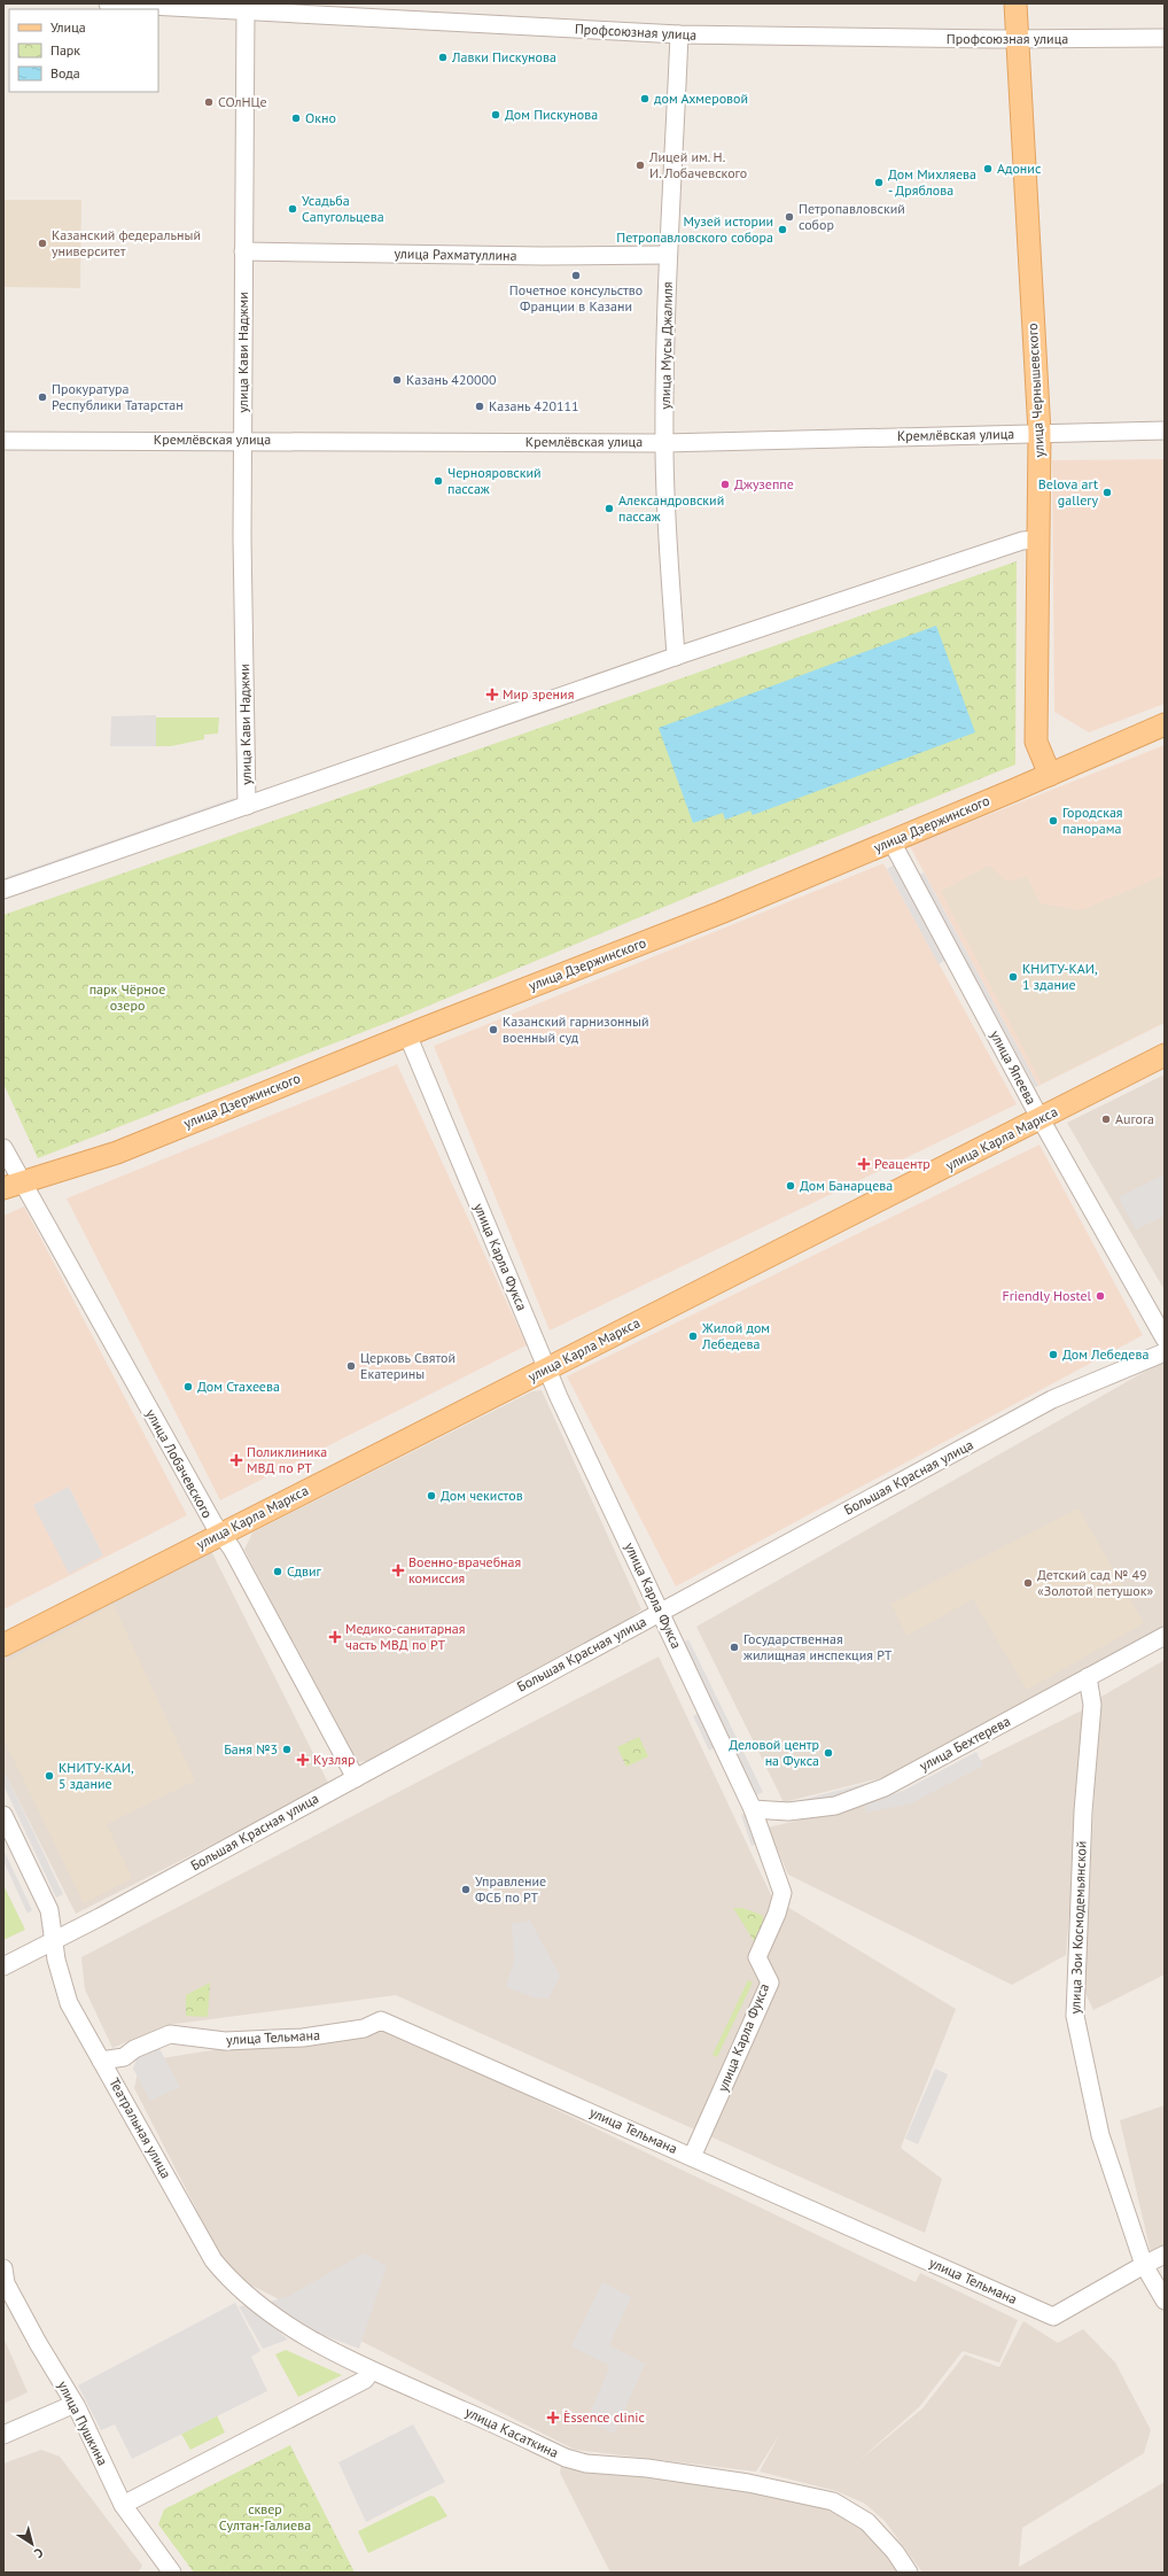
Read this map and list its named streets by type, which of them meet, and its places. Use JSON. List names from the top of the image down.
{
  "streets": {
    "main road": ["улица Чернышевского", "улица Дзержинского", "улица Карла Маркса"],
    "street": [
      "Профсоюзная улица",
      "улица Рахматуллина",
      "улица Мусы Джалиля",
      "улица Кави Наджми",
      "Кремлёвская улица",
      "улица Япеева",
      "улица Карла Фукса",
      "улица Лобачевского",
      "Большая Красная улица",
      "улица Бехтерева",
      "улица Зои Космодемьянской",
      "улица Тельмана",
      "Театральная улица",
      "улица Пушкина",
      "улица Касаткина"
    ]
  },
  "crossings": [
    ["Профсоюзная улица", "улица Мусы Джалиля"],
    ["Профсоюзная улица", "улица Кави Наджми"],
    ["Профсоюзная улица", "улица Чернышевского"],
    ["улица Рахматуллина", "улица Мусы Джалиля"],
    ["улица Рахматуллина", "улица Кави Наджми"],
    ["улица Мусы Джалиля", "Кремлёвская улица"],
    ["улица Кави Наджми", "Кремлёвская улица"],
    ["улица Чернышевского", "Кремлёвская улица"],
    ["улица Чернышевского", "улица Дзержинского"],
    ["улица Дзержинского", "улица Япеева"],
    ["улица Дзержинского", "улица Карла Фукса"],
    ["улица Дзержинского", "улица Лобачевского"],
    ["улица Япеева", "улица Карла Маркса"],
    ["улица Карла Маркса", "улица Карла Фукса"],
    ["улица Карла Маркса", "улица Лобачевского"],
    ["улица Карла Фукса", "Большая Красная улица"],
    ["улица Карла Фукса", "улица Бехтерева"],
    ["улица Карла Фукса", "улица Тельмана"],
    ["улица Лобачевского", "Большая Красная улица"],
    ["Большая Красная улица", "Театральная улица"],
    ["улица Бехтерева", "улица Зои Космодемьянской"],
    ["улица Зои Космодемьянской", "улица Тельмана"],
    ["улица Тельмана", "Театральная улица"],
    ["Театральная улица", "улица Касаткина"]
  ],
  "parks": ["парк Чёрное озеро", "сквер Султан-Галиева"],
  "places": {
    "other": [
      "Лавки Пискунова",
      "дом Ахмеровой",
      "СОлНЦе",
      "Дом Пискунова",
      "Окно",
      "Лицей им. Н. И. Лобачевского",
      "Адонис",
      "Дом Михляева - Дряблова",
      "Усадьба Сапугольцева",
      "Петропавловский собор",
      "Музей истории Петропавловского собора",
      "Казанский федеральный университет",
      "Почетное консульство Франции в Казани",
      "Казань 420000",
      "Прокуратура Республики Татарстан",
      "Казань 420111",
      "Чернояровский пассаж",
      "Джузеппе",
      "Belova art gallery",
      "Александровский пассаж",
      "Городская панорама",
      "КНИТУ-КАИ, 1 здание",
      "Казанский гарнизонный военный суд",
      "Aurora",
      "Дом Банарцева",
      "Friendly Hostel",
      "Жилой дом Лебедева",
      "Дом Лебедева",
      "Церковь Святой Екатерины",
      "Дом Стахеева",
      "Дом чекистов",
      "Сдвиг",
      "Детский сад № 49 «Золотой петушок»",
      "Государственная жилищная инспекция РТ",
      "Баня №3",
      "Деловой центр на Фукса",
      "КНИТУ-КАИ, 5 здание",
      "Управление ФСБ по РТ"
    ],
    "health": [
      "Мир зрения",
      "Реацентр",
      "Поликлиника МВД по РТ",
      "Военно-врачебная комиссия",
      "Медико-санитарная часть МВД по РТ",
      "Кузляр",
      "Èssence clinic"
    ]
  },
  "legend": ["Улица", "Парк", "Вода"],
  "north": "bottom right"
}
